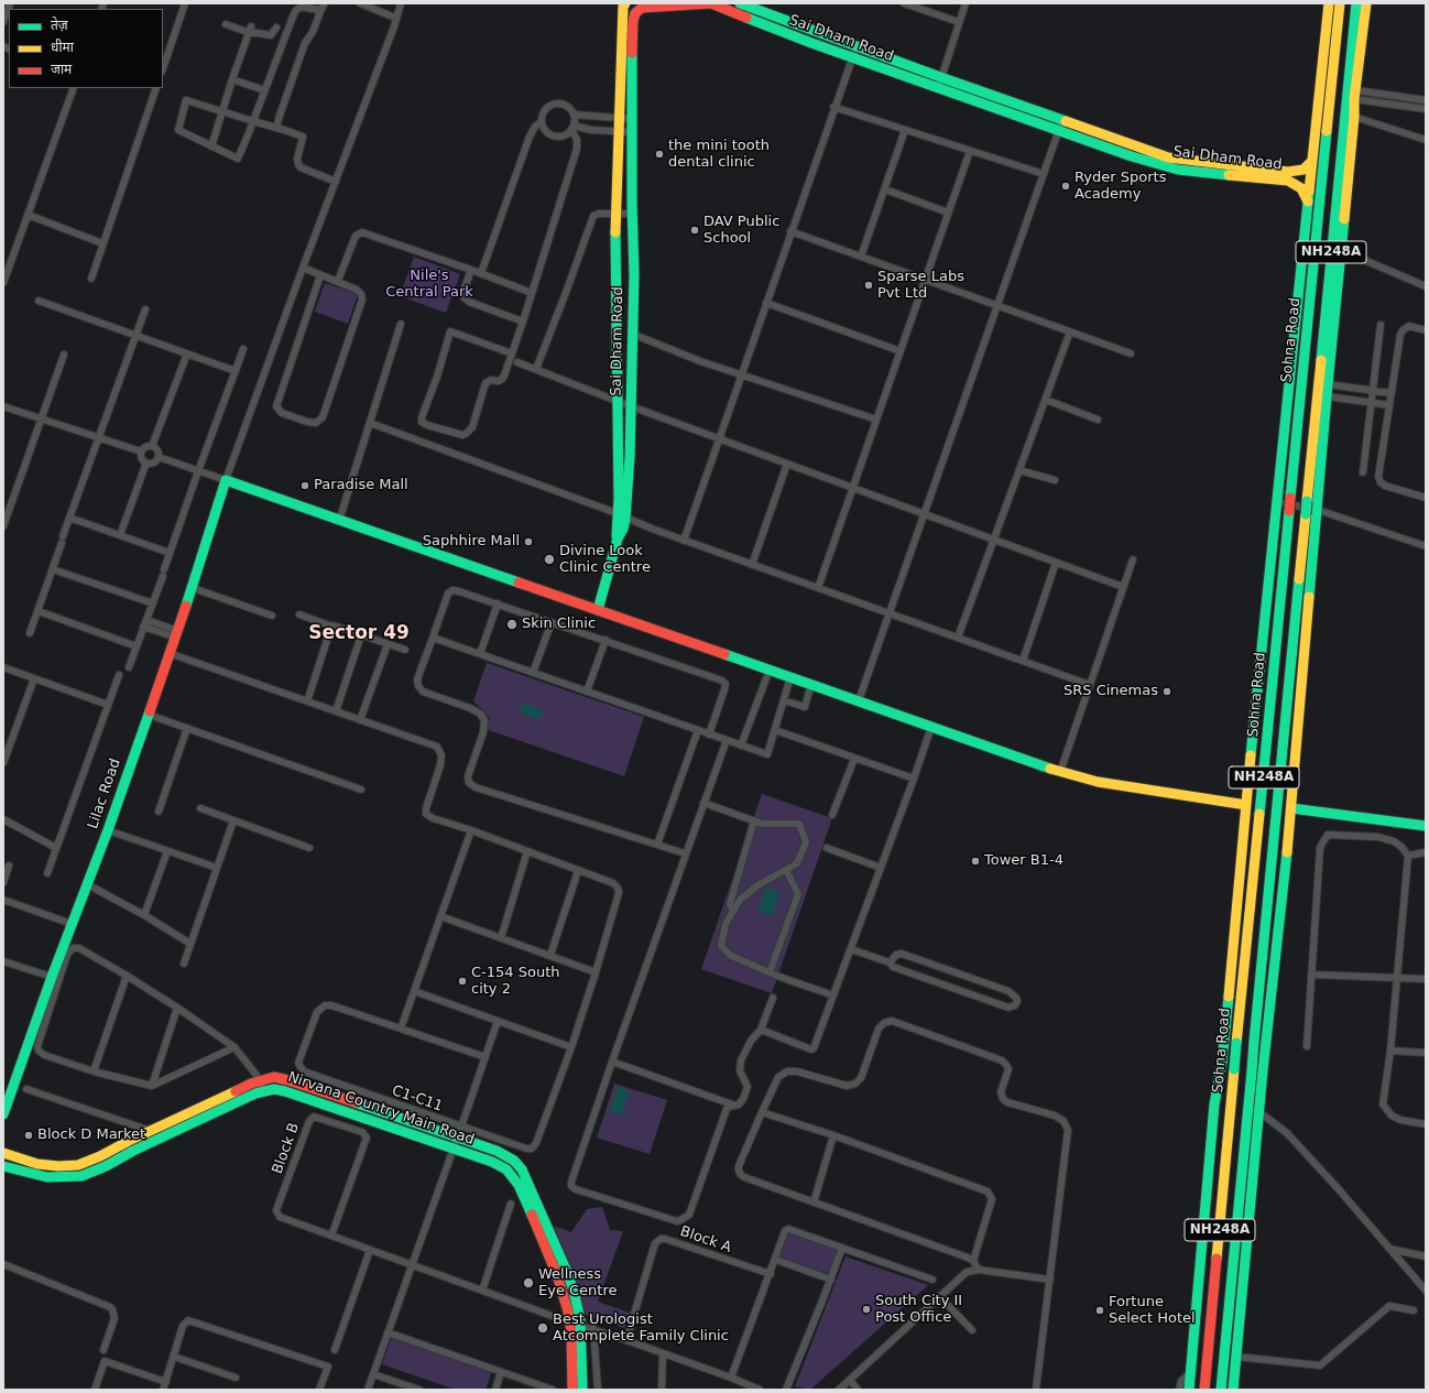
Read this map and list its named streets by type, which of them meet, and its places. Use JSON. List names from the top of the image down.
{
  "streets": {
    "main road": [
      "Sai Dham Road",
      "NH248A",
      "Sohna Road",
      "Lilac Road",
      "Nirvana Country Main Road"
    ],
    "street": ["C1-C11", "Block B", "Block A"]
  },
  "crossings": [
    ["C1-C11", "Nirvana Country Main Road"],
    ["Nirvana Country Main Road", "Block B"]
  ],
  "districts": ["Sector 49"],
  "parks": ["Nile's Central Park"],
  "places": [
    "the mini tooth dental clinic",
    "Ryder Sports Academy",
    "DAV Public School",
    "Sparse Labs Pvt Ltd",
    "Paradise Mall",
    "Saphhire Mall",
    "Divine Look Clinic Centre",
    "Skin Clinic",
    "SRS Cinemas",
    "Tower B1-4",
    "C-154 South city 2",
    "Block D Market",
    "Wellness Eye Centre",
    "South City II Post Office",
    "Fortune Select Hotel",
    "Best Urologist Atcomplete Family Clinic"
  ],
  "legend": ["तेज़", "धीमा", "जाम"]
}
